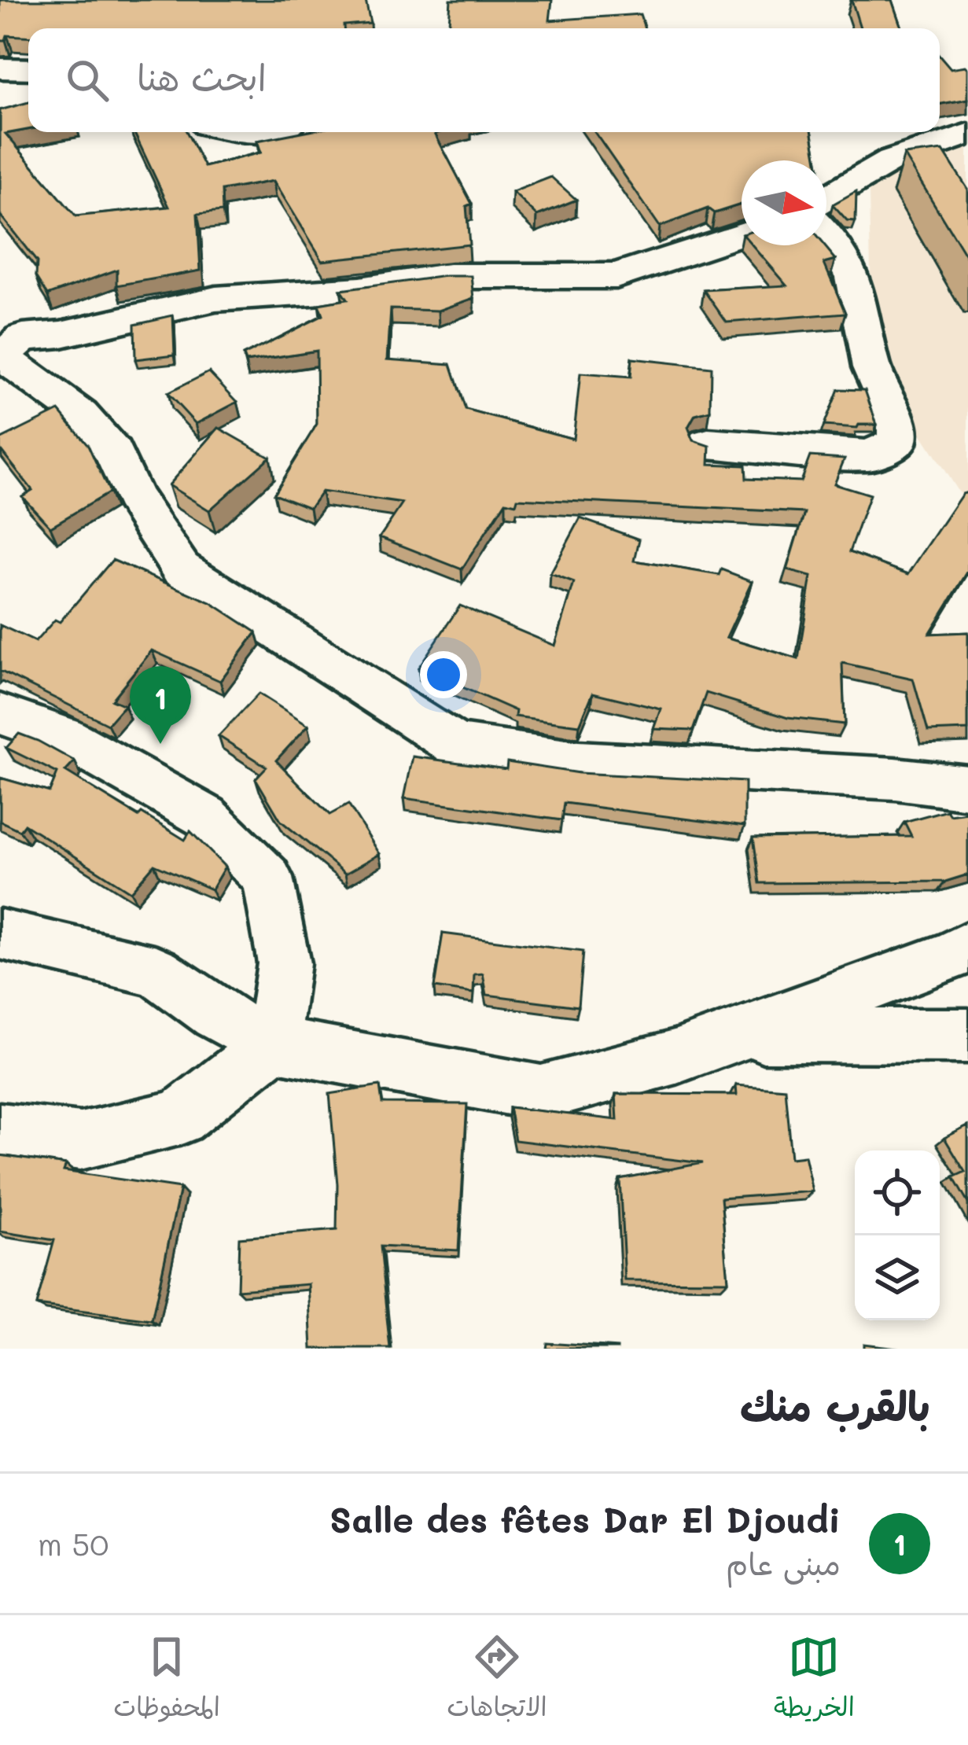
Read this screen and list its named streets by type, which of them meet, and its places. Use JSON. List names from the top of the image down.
{
  "north": "right",
  "page": {
    "search": "ابحث هنا",
    "pins": "1",
    "heading": "بالقرب منك",
    "list": [
      {
        "mark": "1",
        "name": "Salle des fêtes Dar El Djoudi",
        "note": "مبنى عام",
        "value": "50 m"
      }
    ],
    "nav": ["الخريطة", "الاتجاهات", "المحفوظات"]
  }
}
